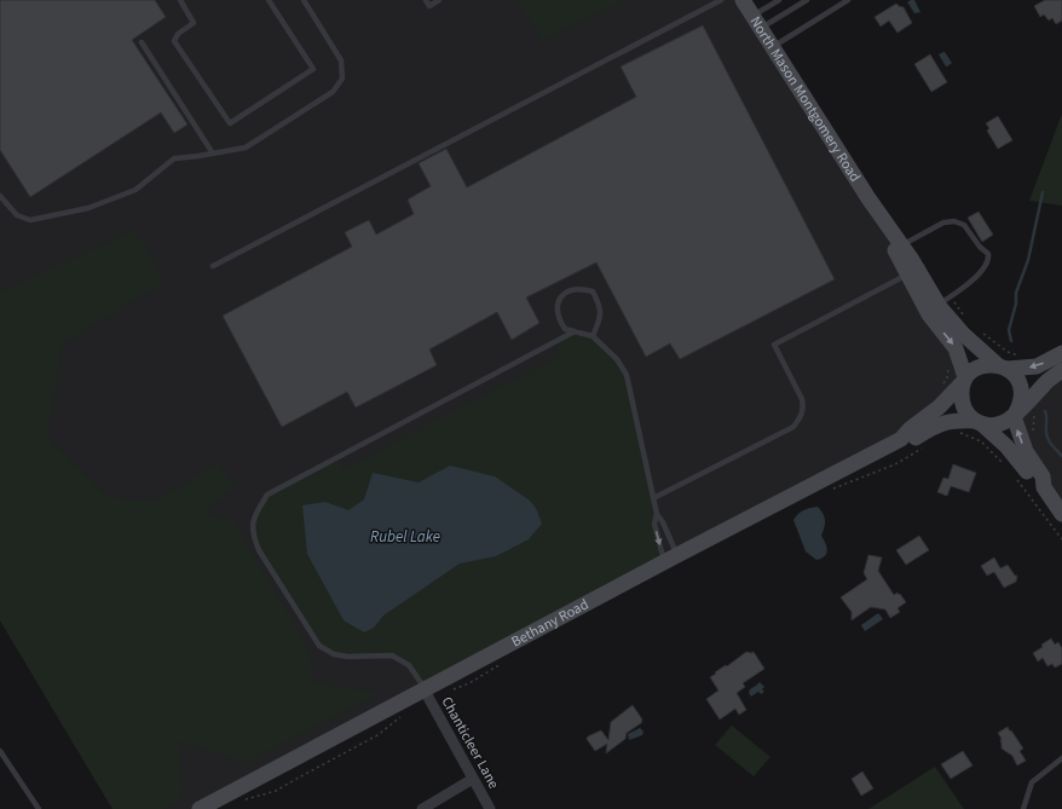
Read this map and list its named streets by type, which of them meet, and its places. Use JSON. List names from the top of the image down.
{
  "streets": {
    "main road": ["North Mason Montgomery Road", "Bethany Road"],
    "street": ["Chanticleer Lane"]
  },
  "crossings": [
    ["North Mason Montgomery Road", "Bethany Road"],
    ["Bethany Road", "Chanticleer Lane"]
  ],
  "water": ["Rubel Lake"]
}
